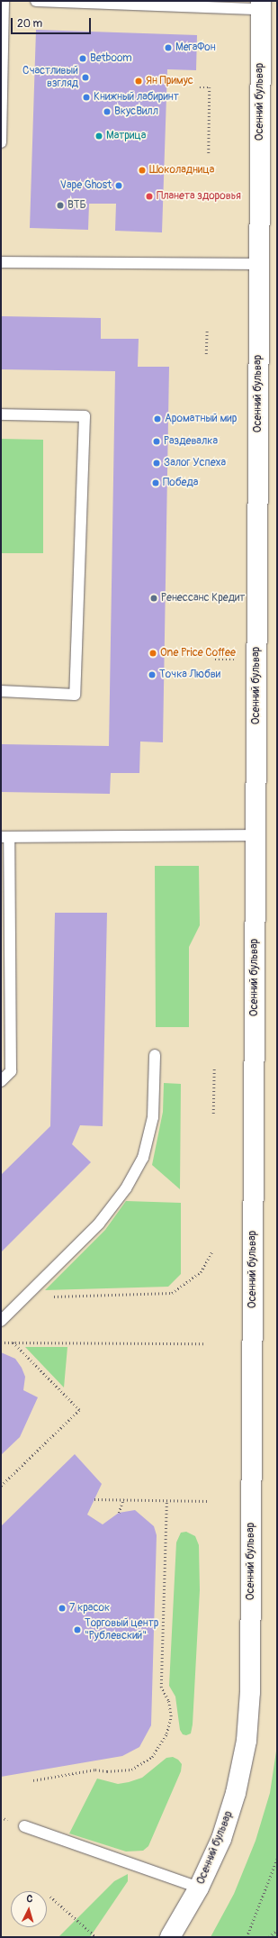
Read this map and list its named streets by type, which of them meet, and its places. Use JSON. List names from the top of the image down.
{
  "streets": {
    "street": ["Осенний бульвар"]
  },
  "places": [
    "МегаФон",
    "Betboom",
    "Счастливый взгляд",
    "Ян Примус",
    "Книжный лабиринт",
    "ВкусВилл",
    "Матрица",
    "Шоколадница",
    "Vape Ghost",
    "Планета здоровья",
    "ВТБ",
    "Ароматный мир",
    "Раздевалка",
    "Залог Успеха",
    "Победа",
    "Ренессанс Кредит",
    "One Price Coffee",
    "Точка Любви",
    "7 красок",
    "Торговый центр \"Рублевский\""
  ],
  "scale_bar": "20 m",
  "north": "top"
}
